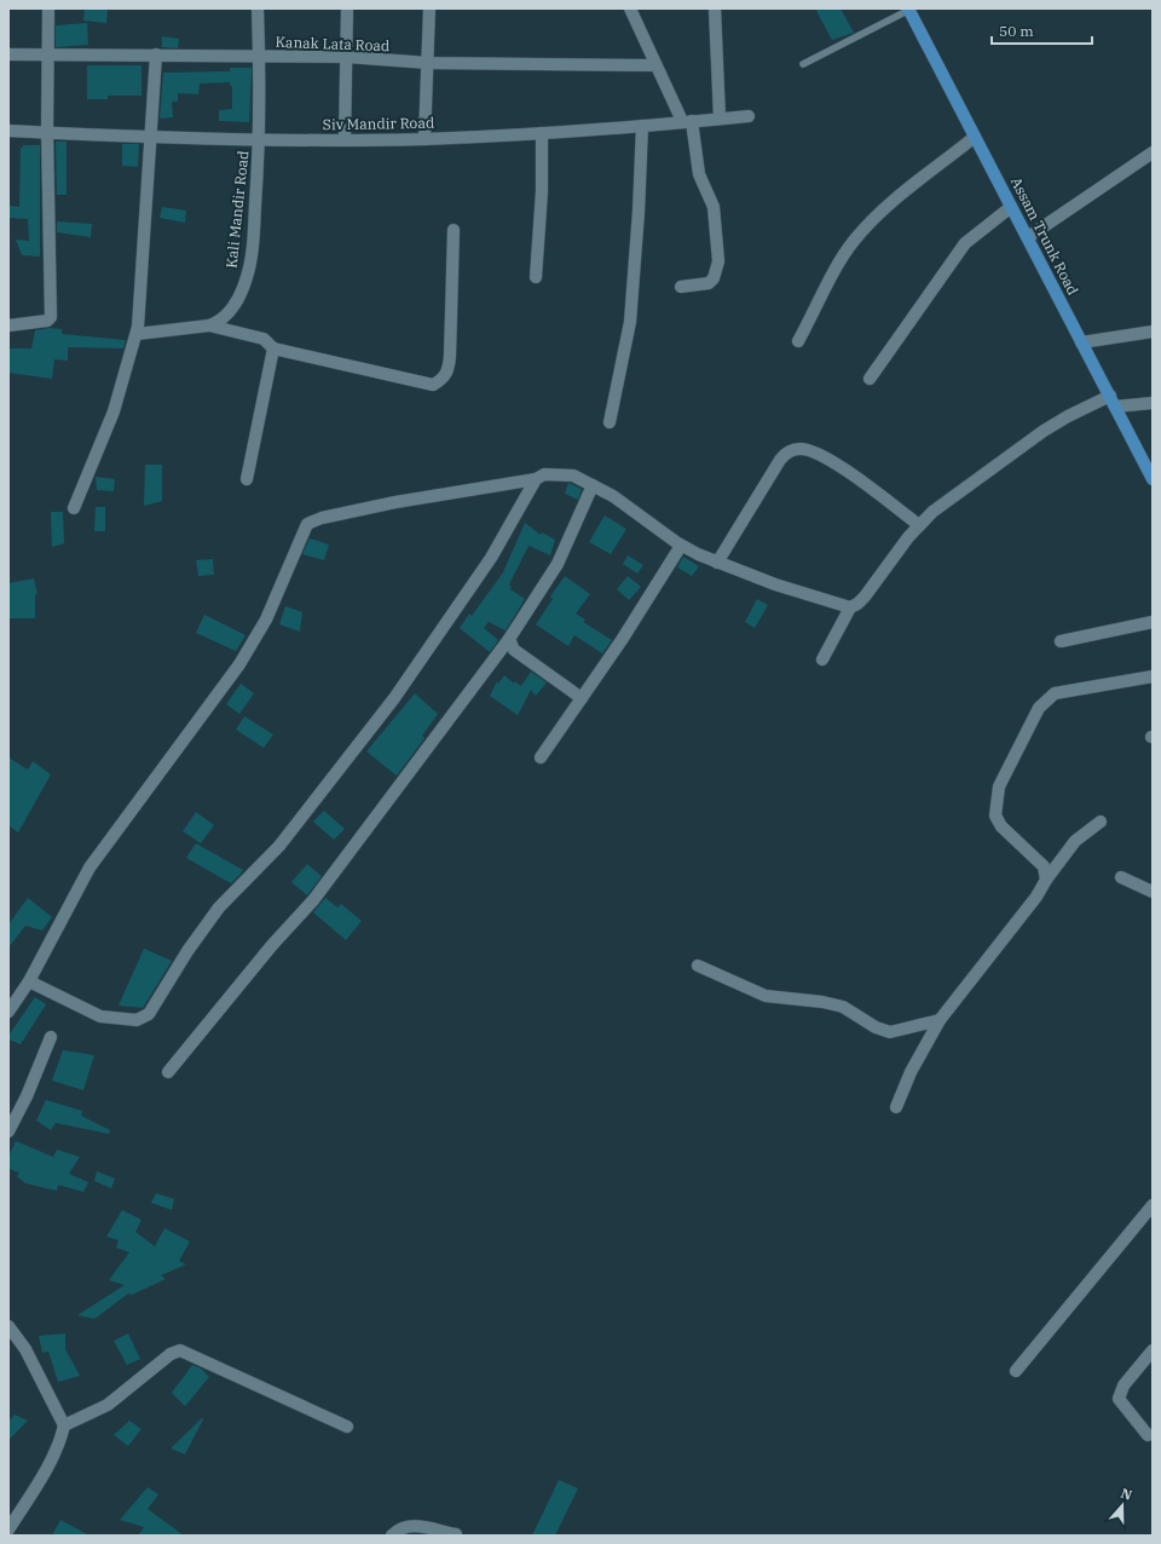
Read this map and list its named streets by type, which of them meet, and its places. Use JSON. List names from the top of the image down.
{
  "streets": {
    "main road": ["Assam Trunk Road"],
    "street": ["Kanak Lata Road", "Siv Mandir Road", "Kali Mandir Road"]
  },
  "crossings": [
    ["Kanak Lata Road", "Kali Mandir Road"],
    ["Siv Mandir Road", "Kali Mandir Road"]
  ],
  "scale_bar": "50 m",
  "north": "top"
}
